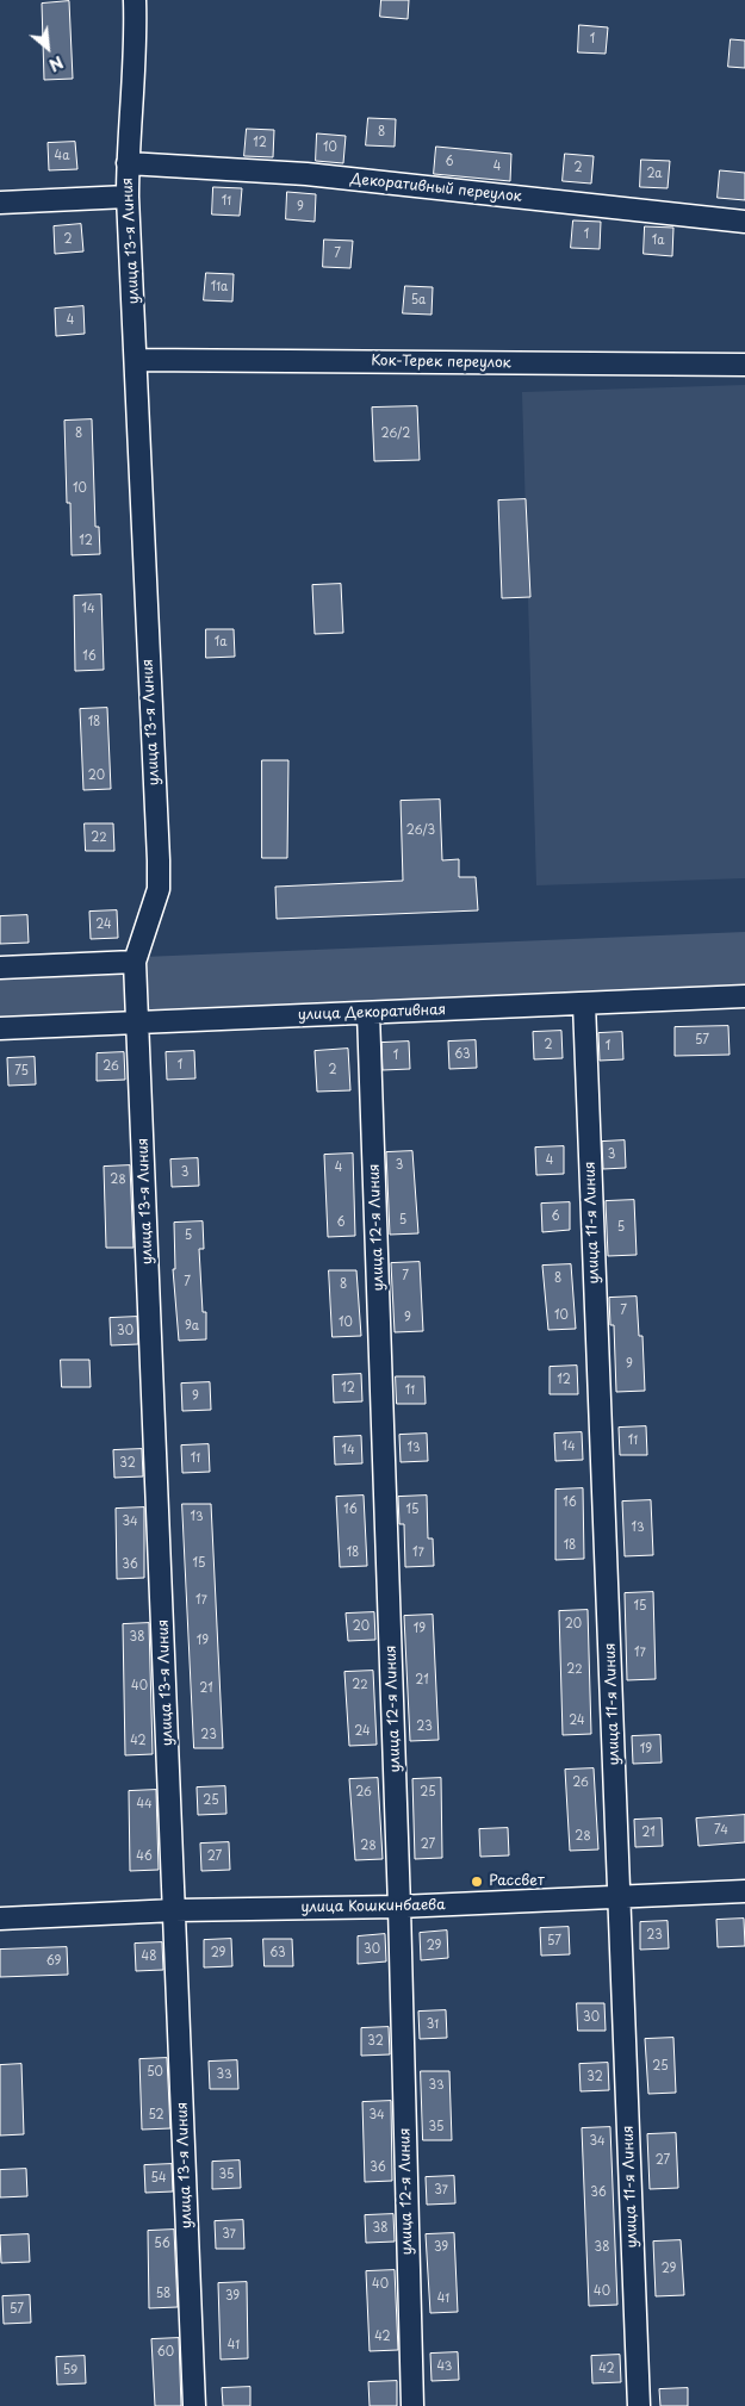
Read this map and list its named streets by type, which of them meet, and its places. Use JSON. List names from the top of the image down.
{
  "streets": {
    "street": [
      "Декоративный переулок",
      "улица 13-я Линия",
      "Кок-Терек переулок",
      "улица Декоративная",
      "улица 11-я Линия",
      "улица 12-я Линия",
      "улица Кошкинбаева"
    ]
  },
  "crossings": [
    ["Декоративный переулок", "улица 13-я Линия"],
    ["улица 13-я Линия", "Кок-Терек переулок"],
    ["улица 13-я Линия", "улица Декоративная"],
    ["улица 13-я Линия", "улица Кошкинбаева"],
    ["улица Декоративная", "улица 11-я Линия"],
    ["улица Декоративная", "улица 12-я Линия"],
    ["улица 11-я Линия", "улица Кошкинбаева"],
    ["улица 12-я Линия", "улица Кошкинбаева"]
  ],
  "places": ["Рассвет"],
  "house_numbers": [
    "1",
    "8",
    "12",
    "10",
    "4а",
    "6",
    "4",
    "2",
    "2а",
    "11",
    "9",
    "1",
    "2",
    "1а",
    "7",
    "11а",
    "5а",
    "4",
    "8",
    "26/2",
    "10",
    "12",
    "14",
    "1а",
    "16",
    "18",
    "20",
    "26/3",
    "22",
    "24",
    "57",
    "2",
    "1",
    "63",
    "1",
    "1",
    "26",
    "2",
    "75",
    "3",
    "4",
    "3",
    "4",
    "3",
    "28",
    "6",
    "5",
    "6",
    "5",
    "5",
    "7",
    "8",
    "7",
    "8",
    "7",
    "10",
    "9",
    "10",
    "9а",
    "30",
    "9",
    "12",
    "12",
    "11",
    "9",
    "11",
    "14",
    "13",
    "14",
    "11",
    "32",
    "16",
    "16",
    "15",
    "13",
    "34",
    "13",
    "18",
    "18",
    "17",
    "15",
    "36",
    "17",
    "15",
    "20",
    "20",
    "19",
    "38",
    "19",
    "17",
    "22",
    "21",
    "22",
    "40",
    "21",
    "24",
    "23",
    "24",
    "23",
    "42",
    "19",
    "26",
    "26",
    "25",
    "25",
    "44",
    "74",
    "21",
    "28",
    "27",
    "28",
    "46",
    "27",
    "23",
    "57",
    "29",
    "30",
    "29",
    "63",
    "48",
    "69",
    "30",
    "31",
    "32",
    "25",
    "50",
    "33",
    "32",
    "33",
    "52",
    "34",
    "35",
    "34",
    "27",
    "36",
    "35",
    "54",
    "37",
    "36",
    "38",
    "37",
    "56",
    "39",
    "38",
    "29",
    "40",
    "40",
    "58",
    "39",
    "41",
    "57",
    "42",
    "41",
    "60",
    "43",
    "42",
    "59"
  ],
  "north": "bottom right"
}
